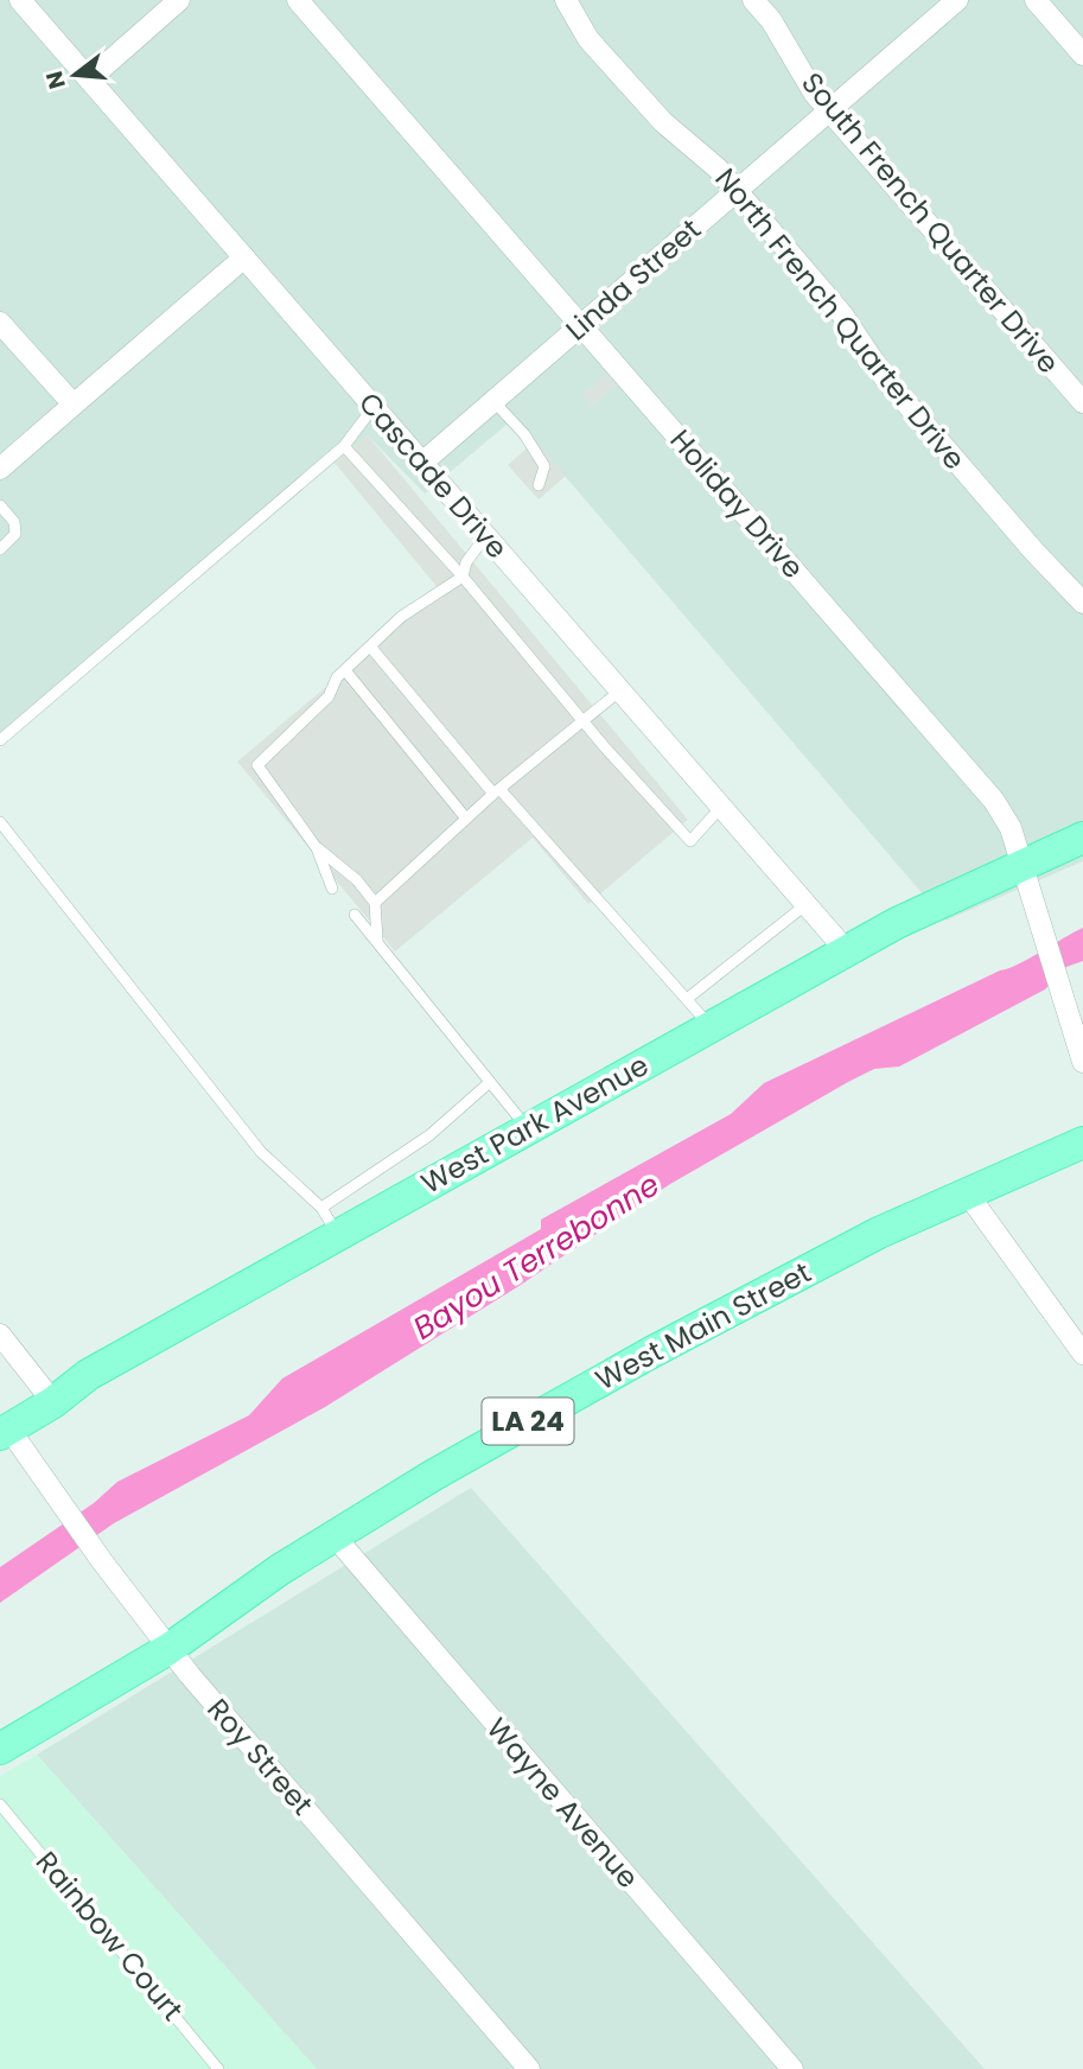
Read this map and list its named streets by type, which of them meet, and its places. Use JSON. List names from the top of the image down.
{
  "streets": {
    "main road": ["West Park Avenue", "West Main Street", "LA 24"],
    "street": [
      "South French Quarter Drive",
      "Linda Street",
      "North French Quarter Drive",
      "Cascade Drive",
      "Holiday Drive",
      "Roy Street",
      "Wayne Avenue"
    ],
    "lane": ["Rainbow Court"]
  },
  "crossings": [
    ["South French Quarter Drive", "Linda Street"],
    ["Linda Street", "North French Quarter Drive"],
    ["Linda Street", "Cascade Drive"],
    ["Linda Street", "Holiday Drive"],
    ["Cascade Drive", "West Park Avenue"],
    ["Holiday Drive", "West Park Avenue"],
    ["West Park Avenue", "Roy Street"],
    ["West Main Street", "Roy Street"],
    ["West Main Street", "Wayne Avenue"]
  ],
  "water": ["Bayou Terrebonne"],
  "north": "left"
}
